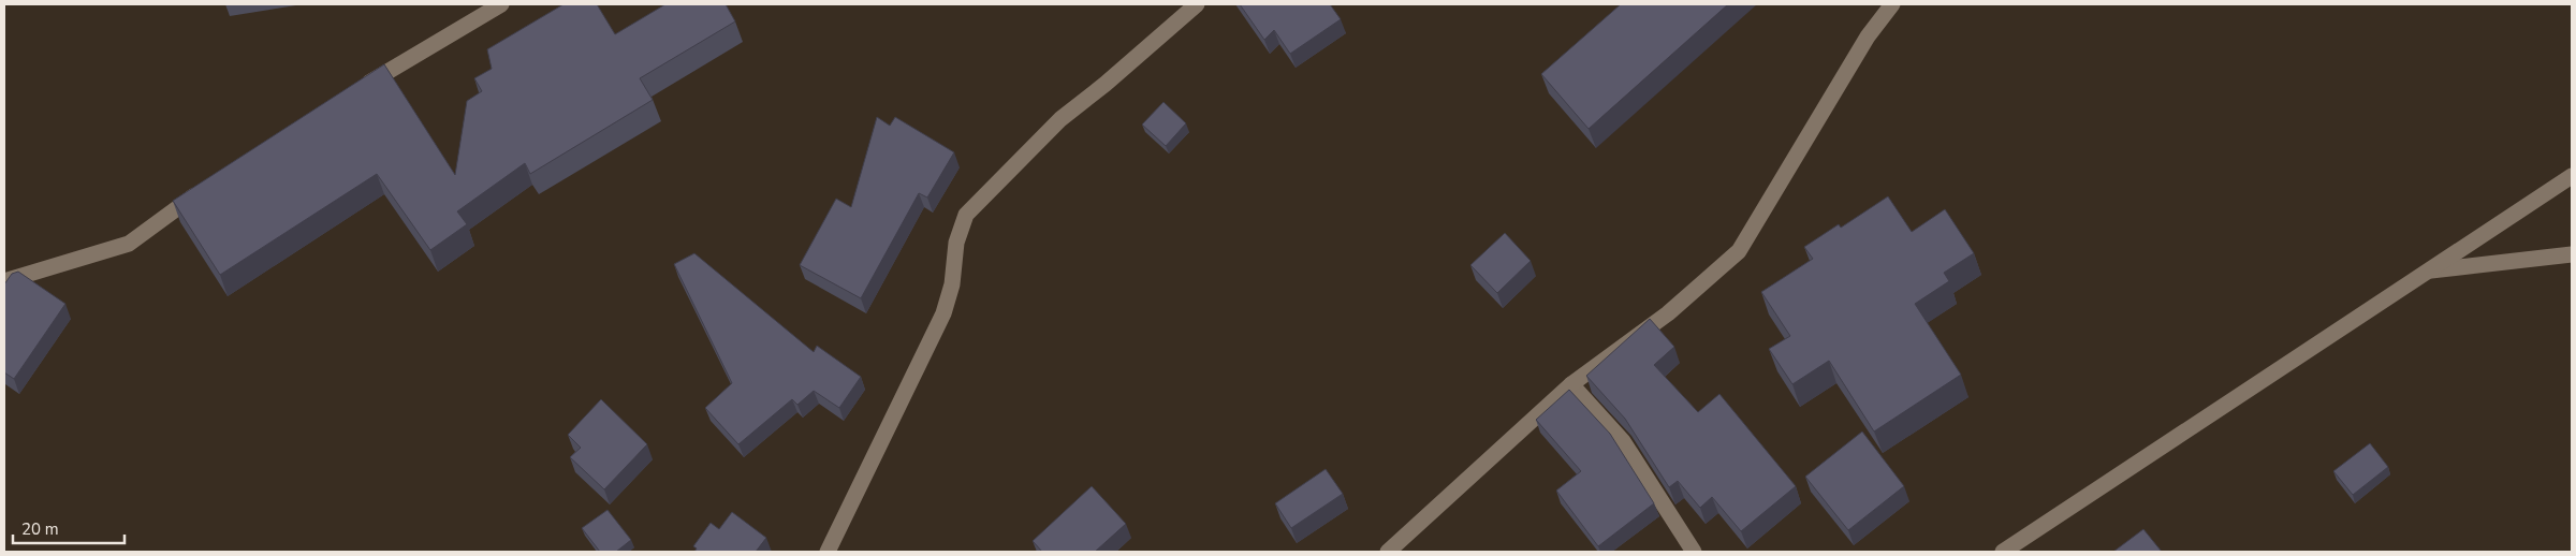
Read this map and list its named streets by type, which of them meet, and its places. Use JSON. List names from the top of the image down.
{
  "scale_bar": "20 m"
}
